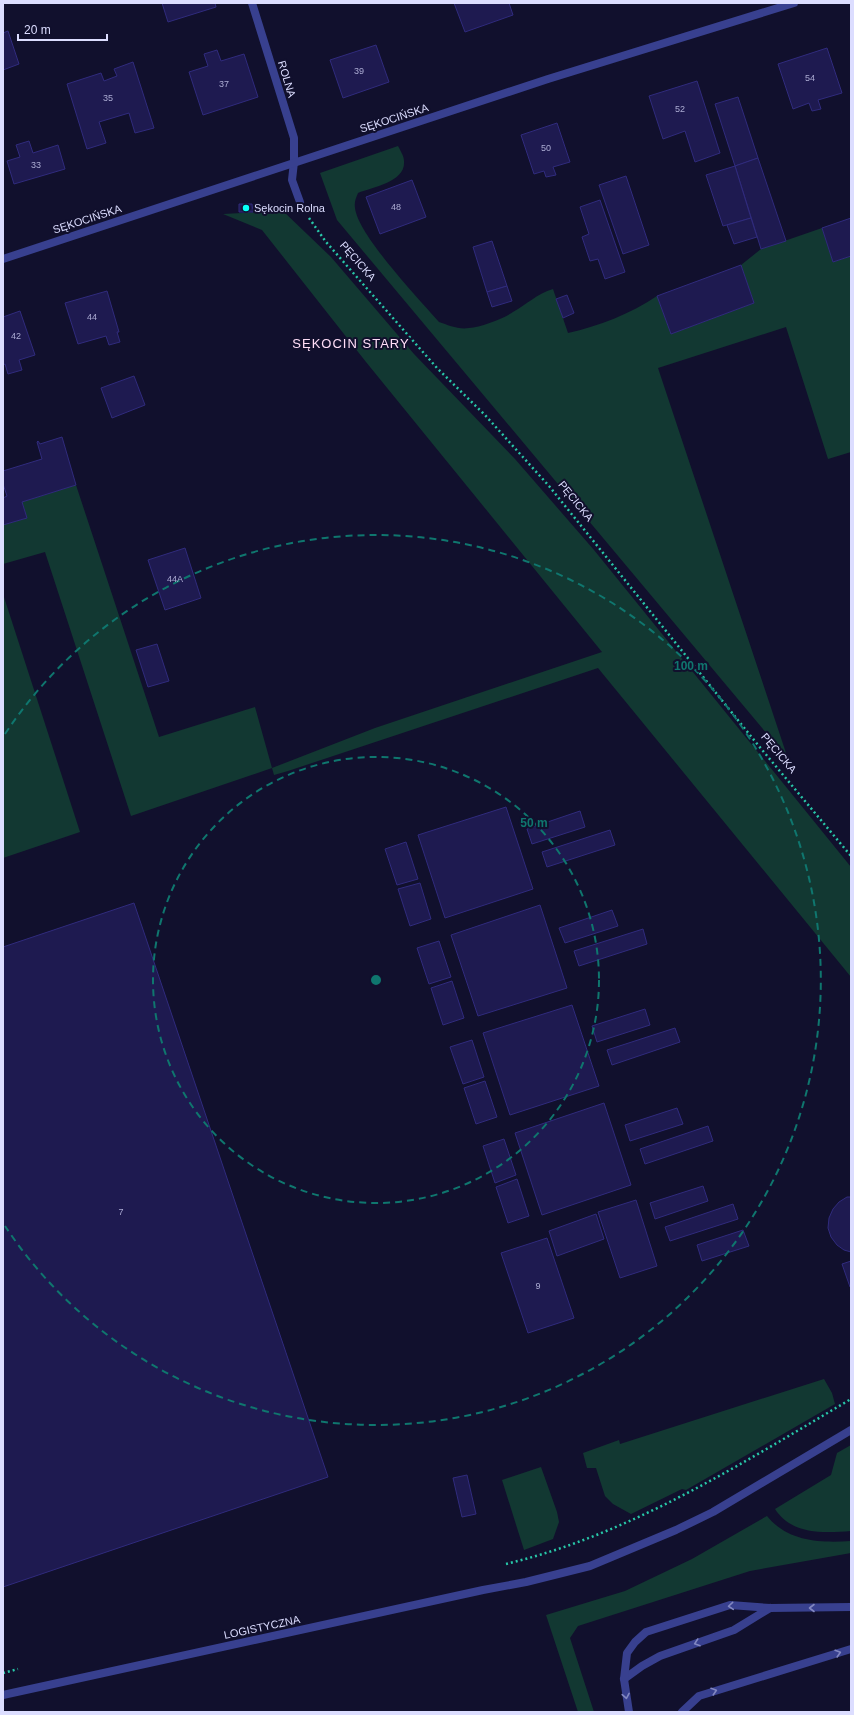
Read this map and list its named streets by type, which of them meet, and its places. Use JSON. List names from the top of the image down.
{
  "streets": {
    "street": ["ROLNA", "SĘKOCIŃSKA", "LOGISTYCZNA"],
    "path": ["PĘCICKA"]
  },
  "crossings": [
    ["ROLNA", "SĘKOCIŃSKA"]
  ],
  "districts": ["SĘKOCIN STARY"],
  "places": ["Sękocin Rolna"],
  "house_numbers": [
    "39",
    "54",
    "37",
    "35",
    "52",
    "50",
    "33",
    "48",
    "44",
    "42",
    "44A",
    "7",
    "9"
  ],
  "scale_bar": "20 m",
  "rings": ["100 m", "50 m"]
}
